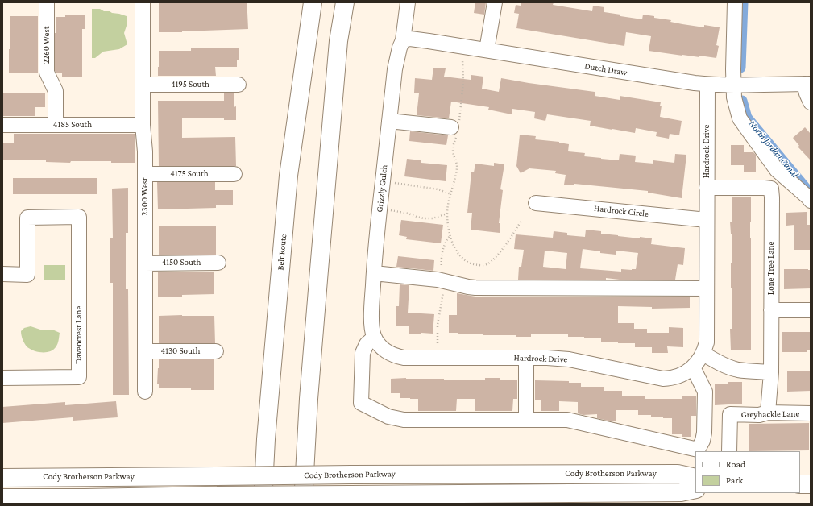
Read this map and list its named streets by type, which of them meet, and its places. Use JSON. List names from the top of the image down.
{
  "streets": {
    "main road": ["Belt Route", "Cody Brotherson Parkway"],
    "street": [
      "2260 West",
      "Dutch Draw",
      "4195 South",
      "4185 South",
      "Hardrock Drive",
      "4175 South",
      "Grizzly Gulch",
      "2300 West",
      "Hardrock Circle",
      "4150 South",
      "Lone Tree Lane",
      "Davencrest Lane",
      "4130 South",
      "Greyhackle Lane"
    ]
  },
  "crossings": [
    ["2260 West", "4185 South"],
    ["Dutch Draw", "Hardrock Drive"],
    ["Dutch Draw", "Grizzly Gulch"],
    ["4195 South", "2300 West"],
    ["4185 South", "2300 West"],
    ["Hardrock Drive", "Grizzly Gulch"],
    ["Hardrock Drive", "Hardrock Circle"],
    ["Hardrock Drive", "Lone Tree Lane"],
    ["4175 South", "2300 West"],
    ["2300 West", "4150 South"],
    ["2300 West", "4130 South"],
    ["Lone Tree Lane", "Greyhackle Lane"]
  ],
  "water": ["North Jordan Canal"],
  "legend": ["Road", "Park"]
}
